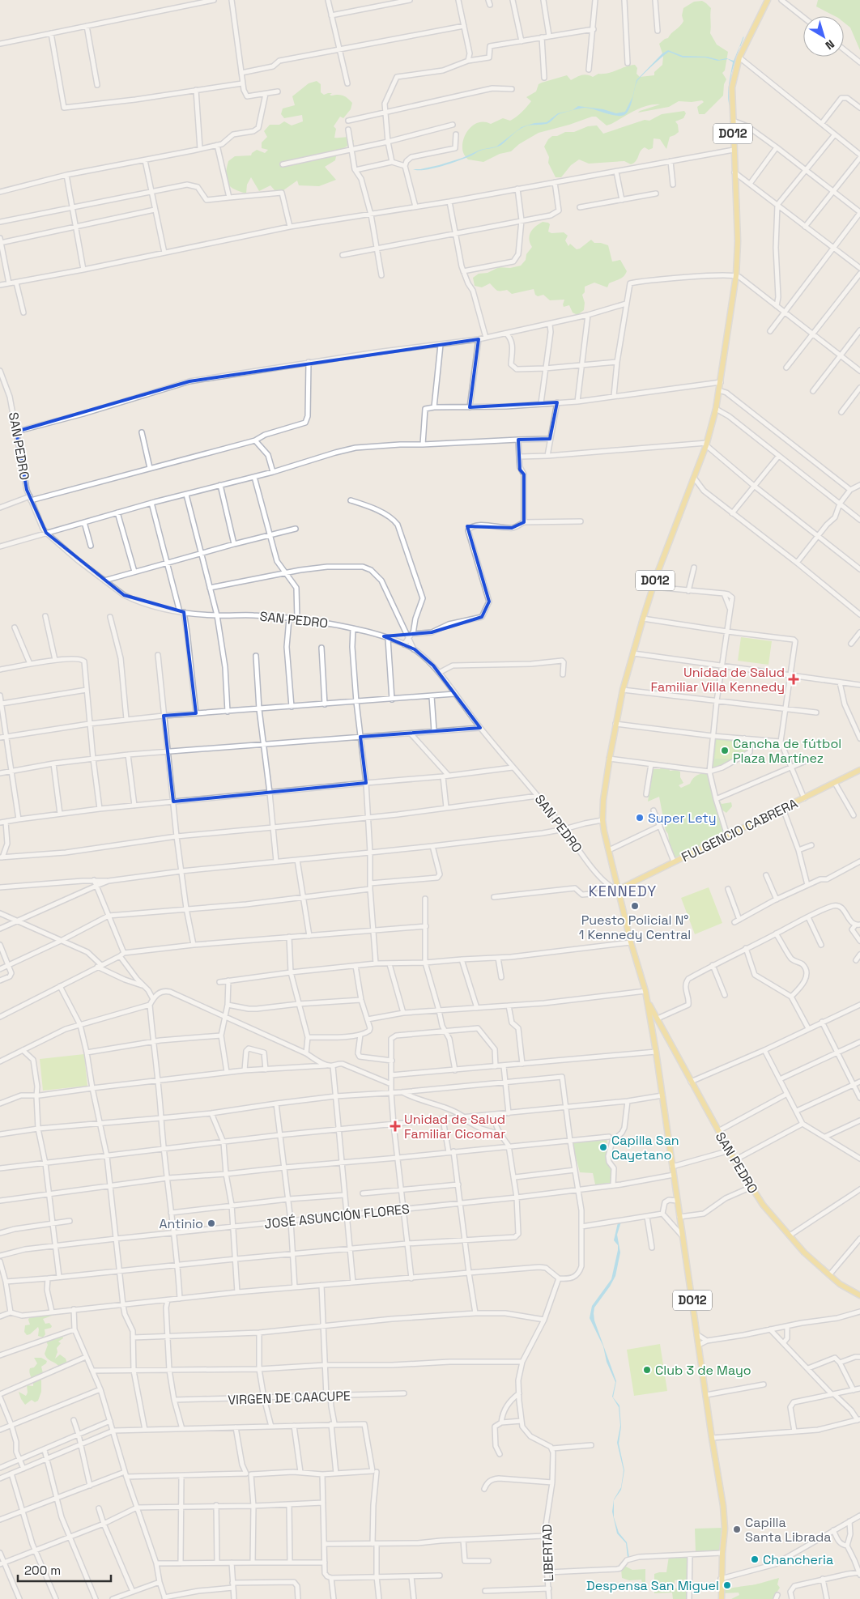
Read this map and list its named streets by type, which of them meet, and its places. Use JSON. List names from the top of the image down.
{
  "streets": {
    "main road": ["D012", "SAN PEDRO", "FULGENCIO CABRERA"],
    "street": ["JOSÉ ASUNCIÓN FLORES", "VIRGEN DE CAACUPE", "LIBERTAD"]
  },
  "crossings": [
    ["D012", "SAN PEDRO"],
    ["D012", "FULGENCIO CABRERA"],
    ["D012", "JOSÉ ASUNCIÓN FLORES"],
    ["SAN PEDRO", "FULGENCIO CABRERA"]
  ],
  "districts": ["KENNEDY"],
  "places": {
    "health": ["Unidad de Salud Familiar Villa Kennedy", "Unidad de Salud Familiar Cicomar"],
    "other": [
      "Cancha de fútbol Plaza Martínez",
      "Super Lety",
      "Puesto Policial N° 1 Kennedy Central",
      "Capilla San Cayetano",
      "Antinio",
      "Club 3 de Mayo",
      "Capilla Santa Librada",
      "Chancheria",
      "Despensa San Miguel"
    ]
  },
  "scale_bar": "200 m",
  "north": "bottom right"
}
